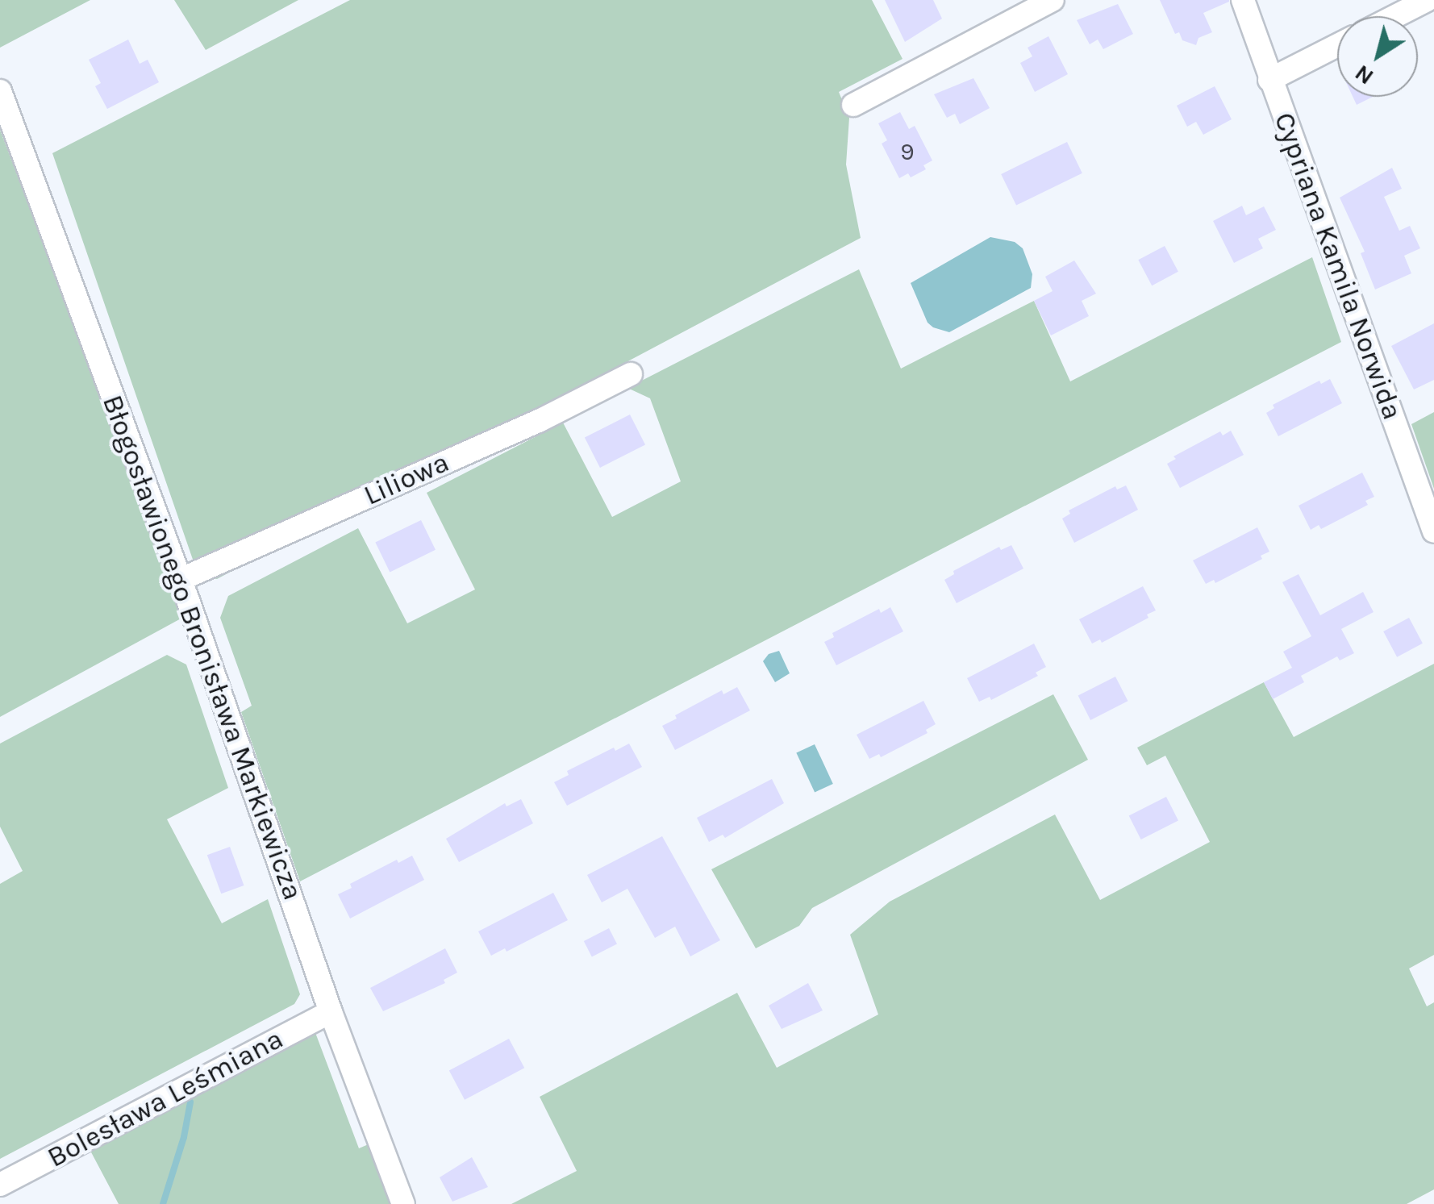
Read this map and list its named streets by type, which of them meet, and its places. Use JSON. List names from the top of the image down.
{
  "streets": {
    "street": [
      "Cypriana Kamila Norwida",
      "Liliowa",
      "Błogosławionego Bronisława Markiewicza",
      "Bolesława Leśmiana"
    ]
  },
  "crossings": [
    ["Liliowa", "Błogosławionego Bronisława Markiewicza"],
    ["Błogosławionego Bronisława Markiewicza", "Bolesława Leśmiana"]
  ],
  "house_numbers": ["9"],
  "north": "bottom left"
}
